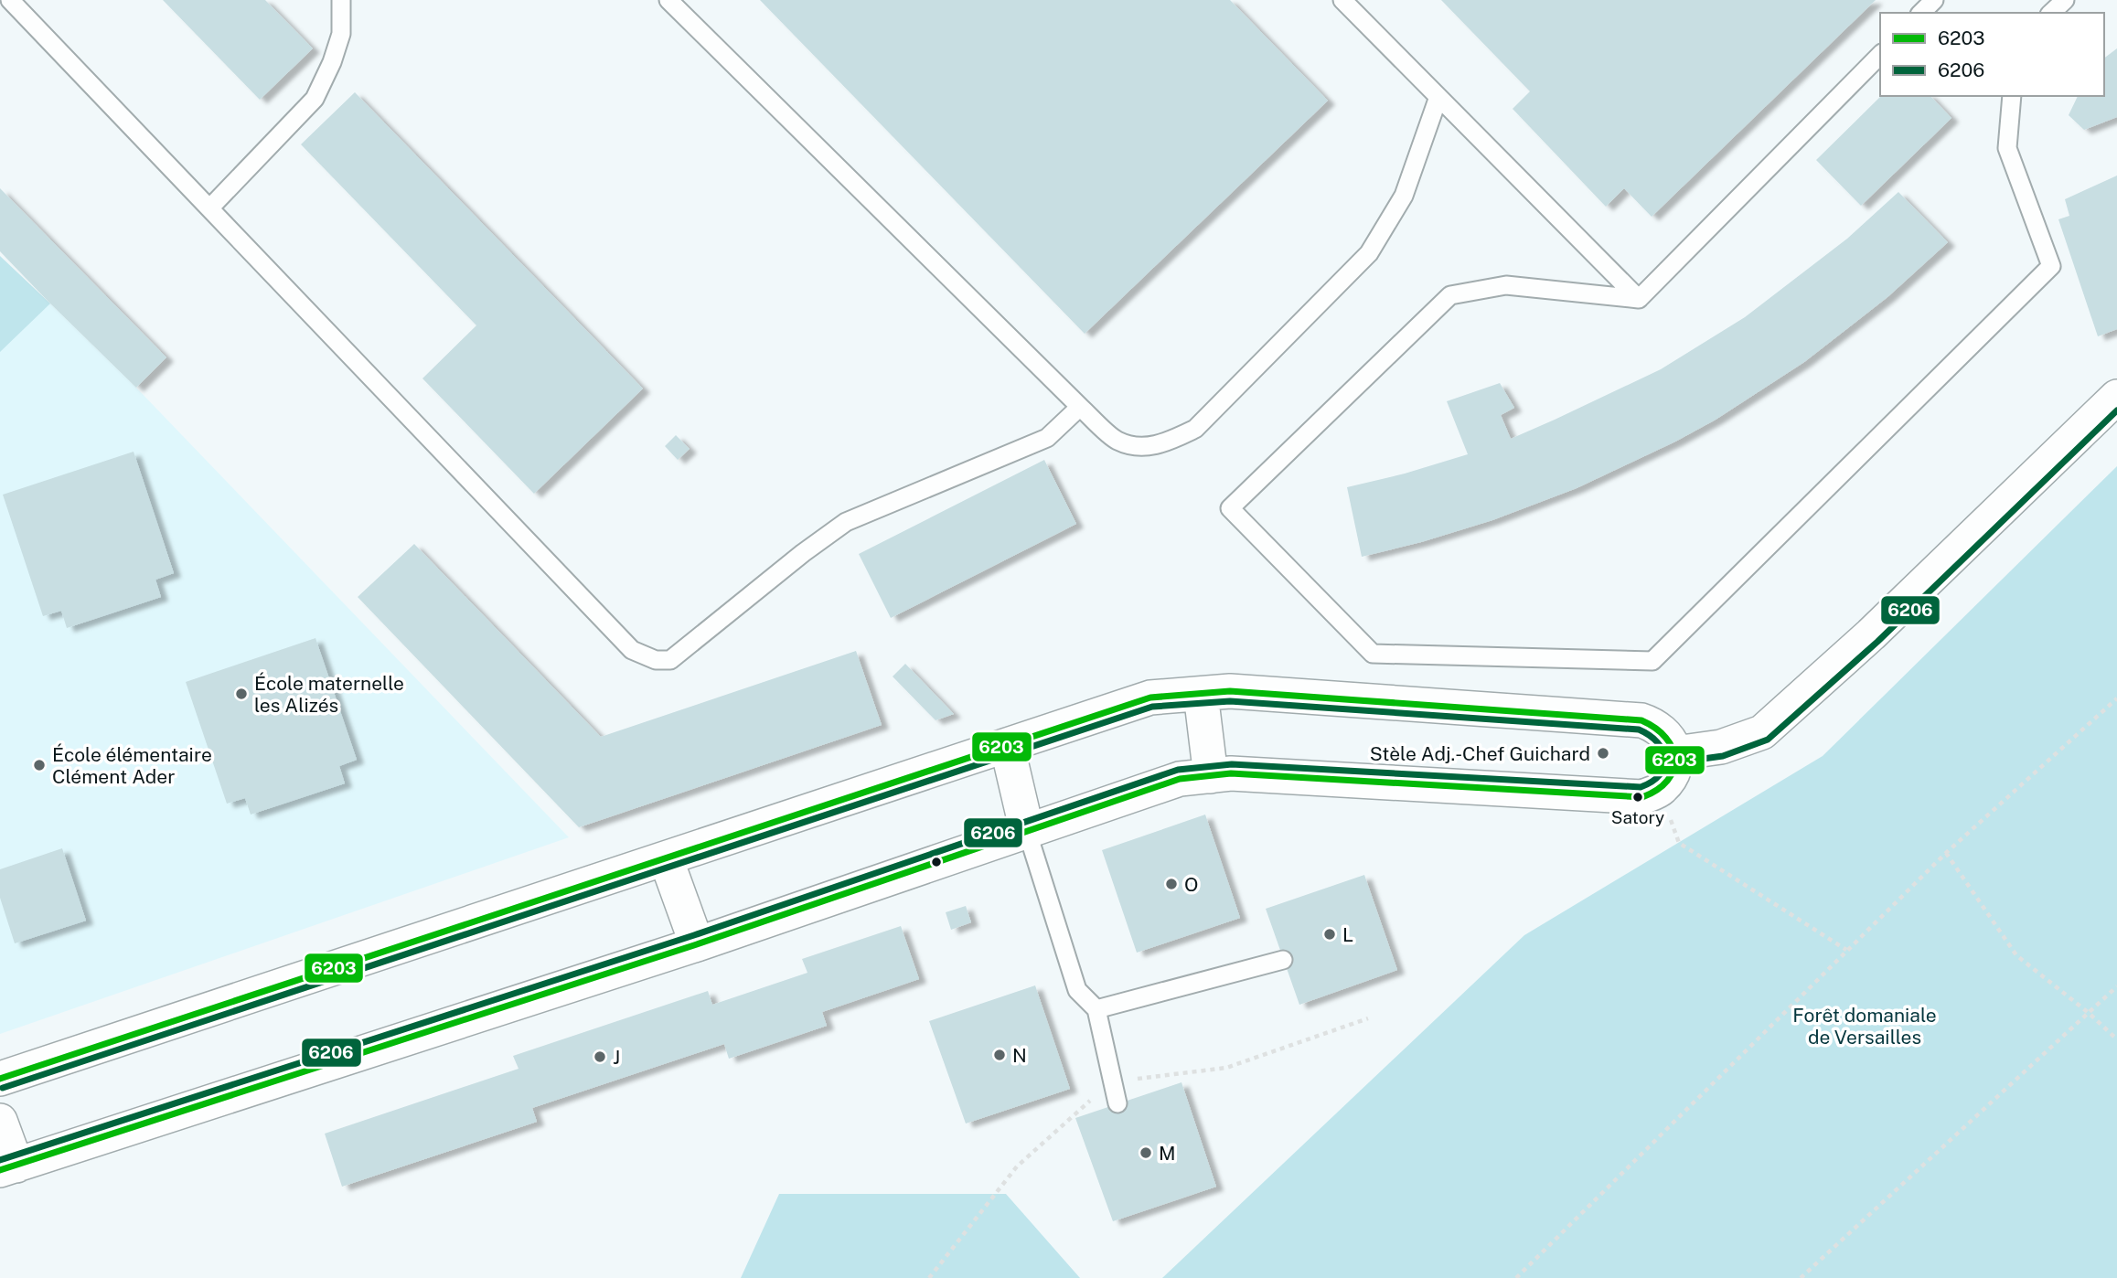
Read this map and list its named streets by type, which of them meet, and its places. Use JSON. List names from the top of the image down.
{
  "parks": ["Forêt domaniale de Versailles"],
  "places": [
    "École maternelle les Alizés",
    "Stèle Adj.-Chef Guichard",
    "École élémentaire Clément Ader",
    "Satory",
    "O",
    "L",
    "N",
    "J",
    "M"
  ],
  "lines": ["transit line 6206", "transit line 6203"],
  "legend": ["6203", "6206"]
}
